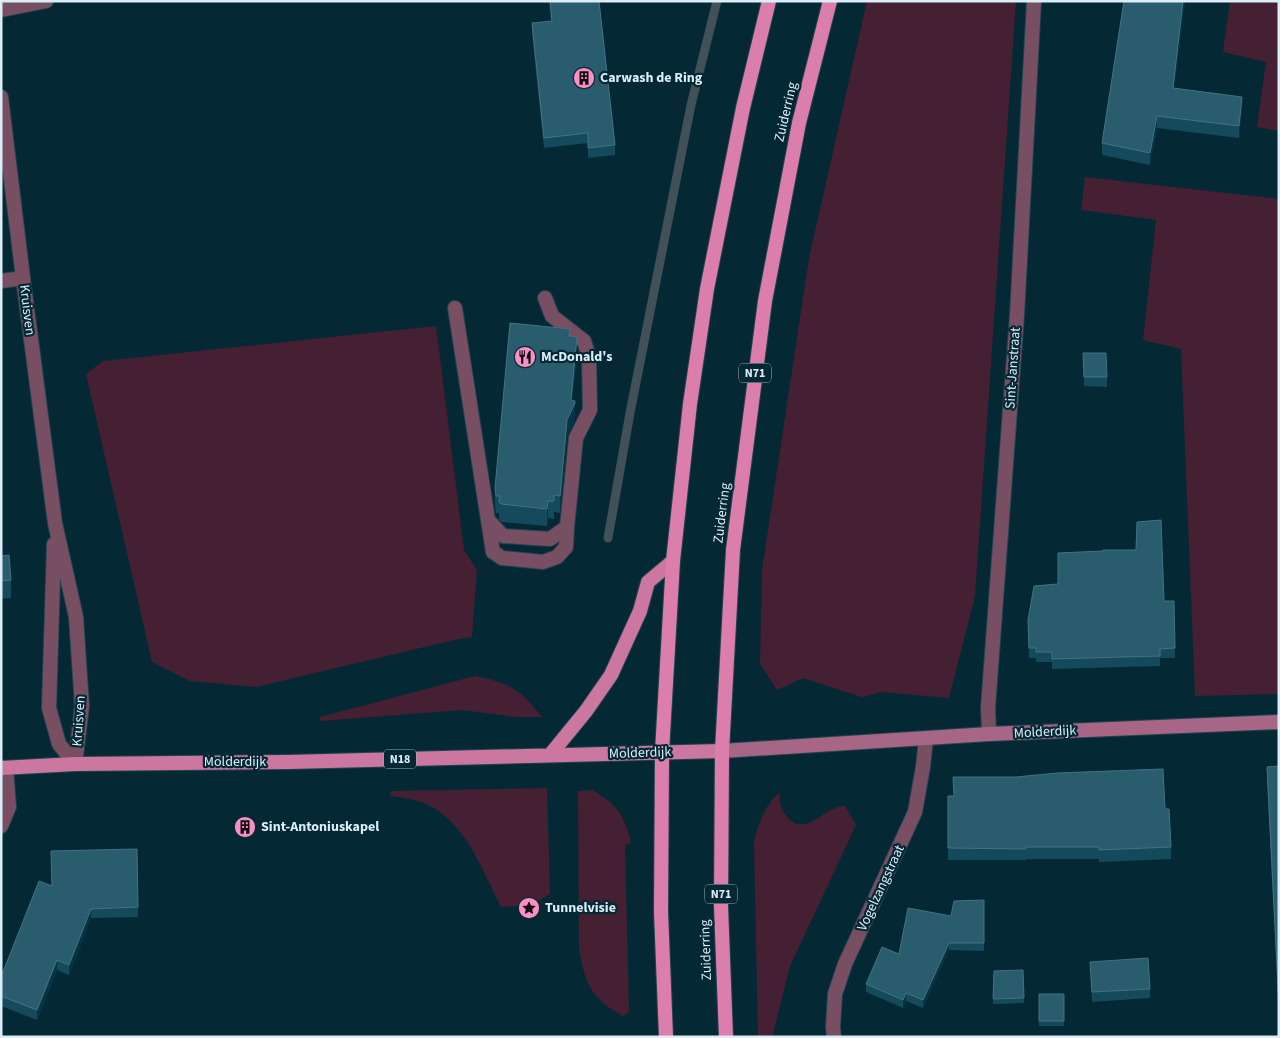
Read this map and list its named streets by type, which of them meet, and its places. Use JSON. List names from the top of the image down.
{
  "streets": {
    "highway": ["Zuiderring", "N71"],
    "main road": ["Molderdijk", "N18"],
    "street": ["Kruisven", "Sint-Janstraat", "Vogelzangstraat"]
  },
  "crossings": [
    ["Zuiderring", "Molderdijk"],
    ["Kruisven", "Molderdijk"],
    ["Sint-Janstraat", "Molderdijk"],
    ["Molderdijk", "Vogelzangstraat"]
  ],
  "places": {
    "building": ["Carwash de Ring", "Sint-Antoniuskapel"],
    "restaurant": ["McDonald's"],
    "place": ["Tunnelvisie"]
  }
}
